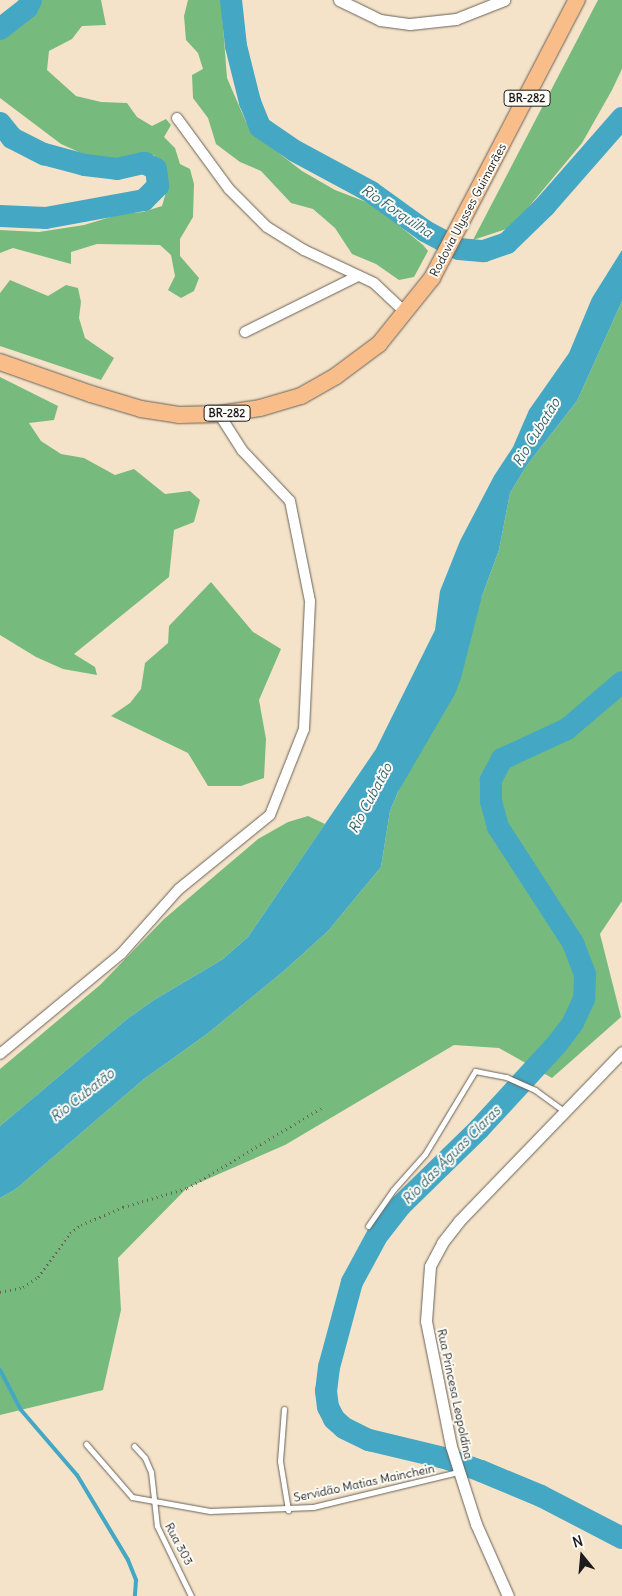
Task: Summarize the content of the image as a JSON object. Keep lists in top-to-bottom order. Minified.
{"streets":{"highway":["BR-282","Rodovia Ulysses Guimarães"],"street":["Rua Princesa Leopoldina"],"lane":["Servidão Matias Mainchein","Rua 303"]},"crossings":[["Rua Princesa Leopoldina","Servidão Matias Mainchein"],["Servidão Matias Mainchein","Rua 303"]],"water":["Rio Forquilha","Rio Cubatão","Rio das Águas Claras"],"north":"top"}
